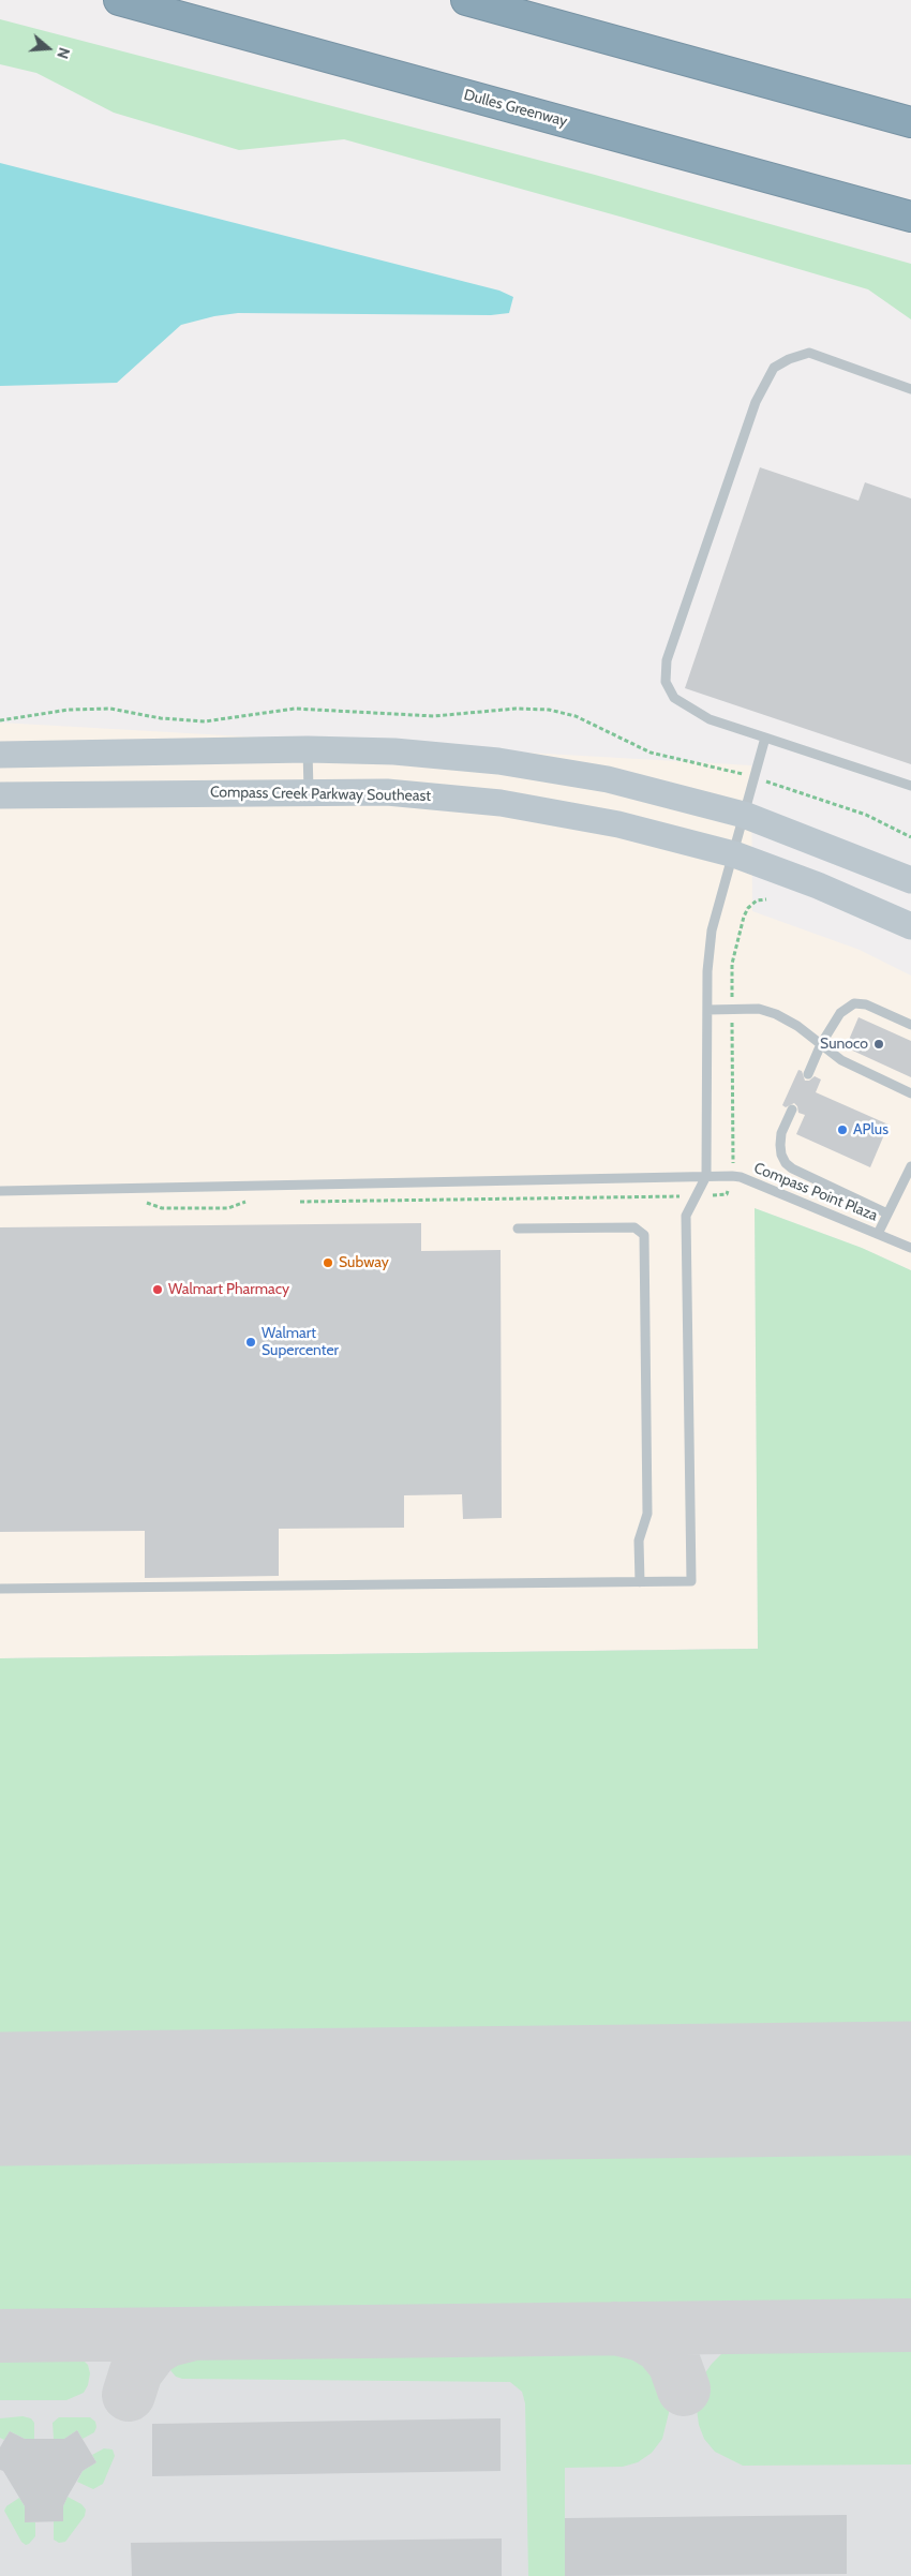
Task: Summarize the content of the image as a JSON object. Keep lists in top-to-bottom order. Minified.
{"streets":{"highway":["Dulles Greenway"],"street":["Compass Creek Parkway Southeast"],"lane":["Compass Point Plaza"]},"places":["Sunoco","APlus","Subway","Walmart Pharmacy","Walmart Supercenter"],"north":"right"}
